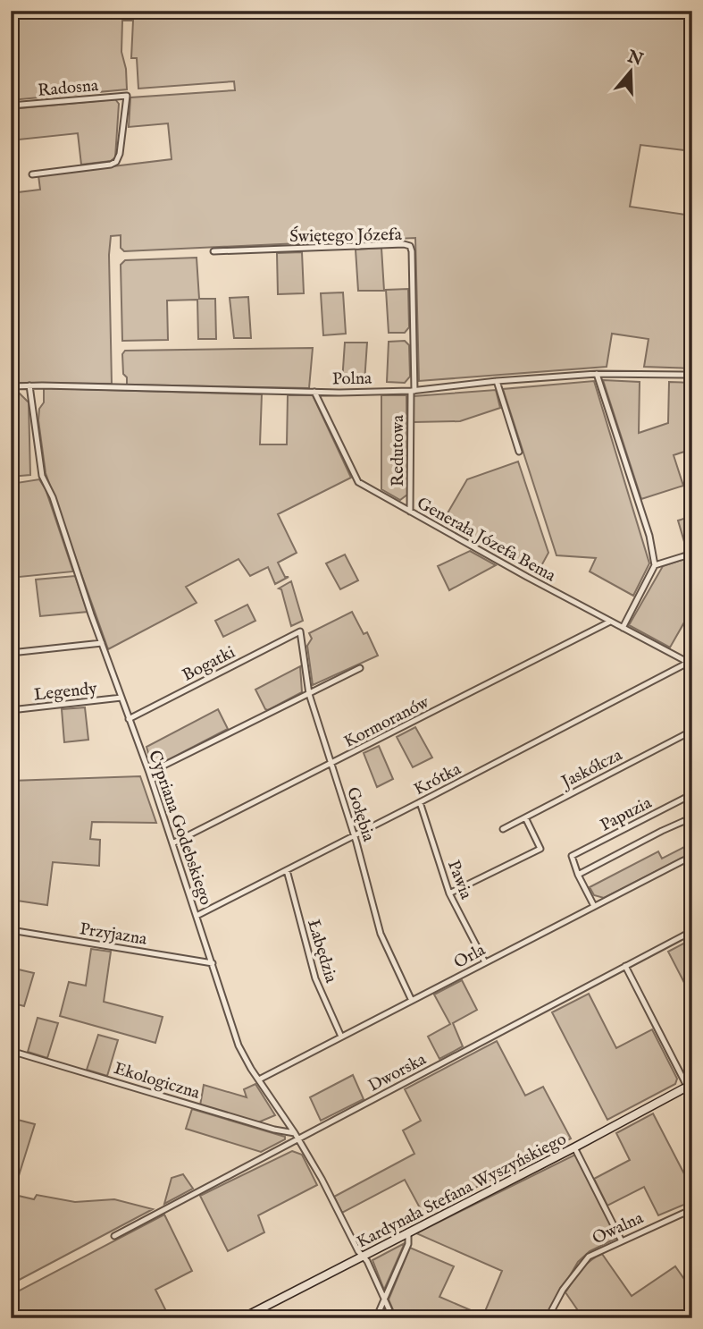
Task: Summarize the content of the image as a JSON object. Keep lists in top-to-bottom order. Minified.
{"streets":{"main road":["Kardynała Stefana Wyszyńskiego"],"street":["Radosna","Świętego Józefa","Polna","Redutowa","Generała Józefa Bema","Bogatki","Legendy","Kormoranów","Jaskółcza","Krótka","Papuzia","Gołębia","Cypriana Godebskiego","Pawia","Przyjazna","Łabędzia","Orla","Dworska","Ekologiczna","Owalna"]},"crossings":[["Świętego Józefa","Polna"],["Świętego Józefa","Redutowa"],["Polna","Redutowa"],["Polna","Generała Józefa Bema"],["Polna","Cypriana Godebskiego"],["Redutowa","Generała Józefa Bema"],["Generała Józefa Bema","Kormoranów"],["Generała Józefa Bema","Krótka"],["Bogatki","Gołębia"],["Bogatki","Cypriana Godebskiego"],["Legendy","Cypriana Godebskiego"],["Kormoranów","Gołębia"],["Kormoranów","Cypriana Godebskiego"],["Krótka","Gołębia"],["Krótka","Cypriana Godebskiego"],["Krótka","Pawia"],["Krótka","Łabędzia"],["Gołębia","Orla"],["Cypriana Godebskiego","Przyjazna"],["Cypriana Godebskiego","Orla"],["Cypriana Godebskiego","Dworska"],["Cypriana Godebskiego","Ekologiczna"],["Cypriana Godebskiego","Kardynała Stefana Wyszyńskiego"],["Pawia","Orla"],["Łabędzia","Orla"]],"north":"top"}
